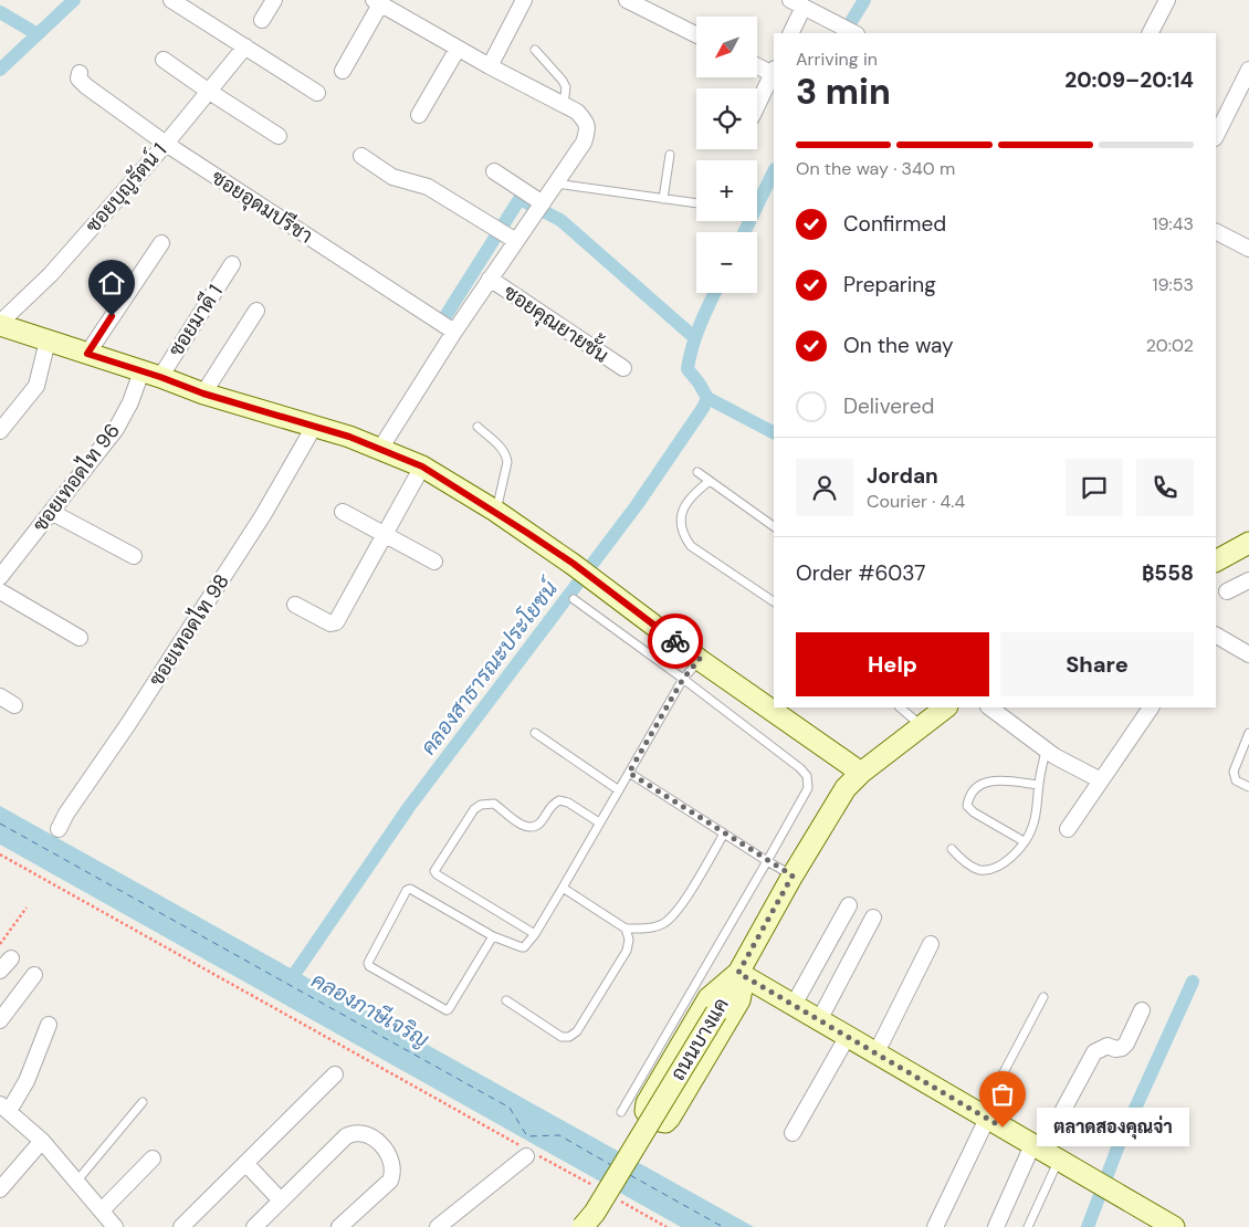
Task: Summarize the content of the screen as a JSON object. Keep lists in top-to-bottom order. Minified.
{"streets":{"main road":["ถนนบางแค"],"street":["ซอยบุญรัตน์ 1","ซอยอุดมปรีชา","ซอยมาดี 1","ซอยคุณยายชั้น","ซอยเทอดไท 96","ซอยเทอดไท 98"]},"crossings":[["ซอยบุญรัตน์ 1","ซอยอุดมปรีชา"],["ซอยมาดี 1","ซอยเทอดไท 96"]],"water":["คลองสาธารณะประโยชน์","คลองภาษีเจริญ"],"places":["ตลาดสองคุณจ่า"],"north":"bottom left","page":{"map_buttons":["+","−"],"heading":["3 min","Arriving in","20:09–20:14"],"panel":["Jordan","Courier · 4.4","Order #6037","฿558"],"bar":"On the way · 340 m","list":[["Confirmed","19:43"],["Preparing","19:53"],["On the way","20:02"],"Delivered"],"buttons":["Help","Share"],"bubble":"ตลาดสองคุณจ่า"}}
